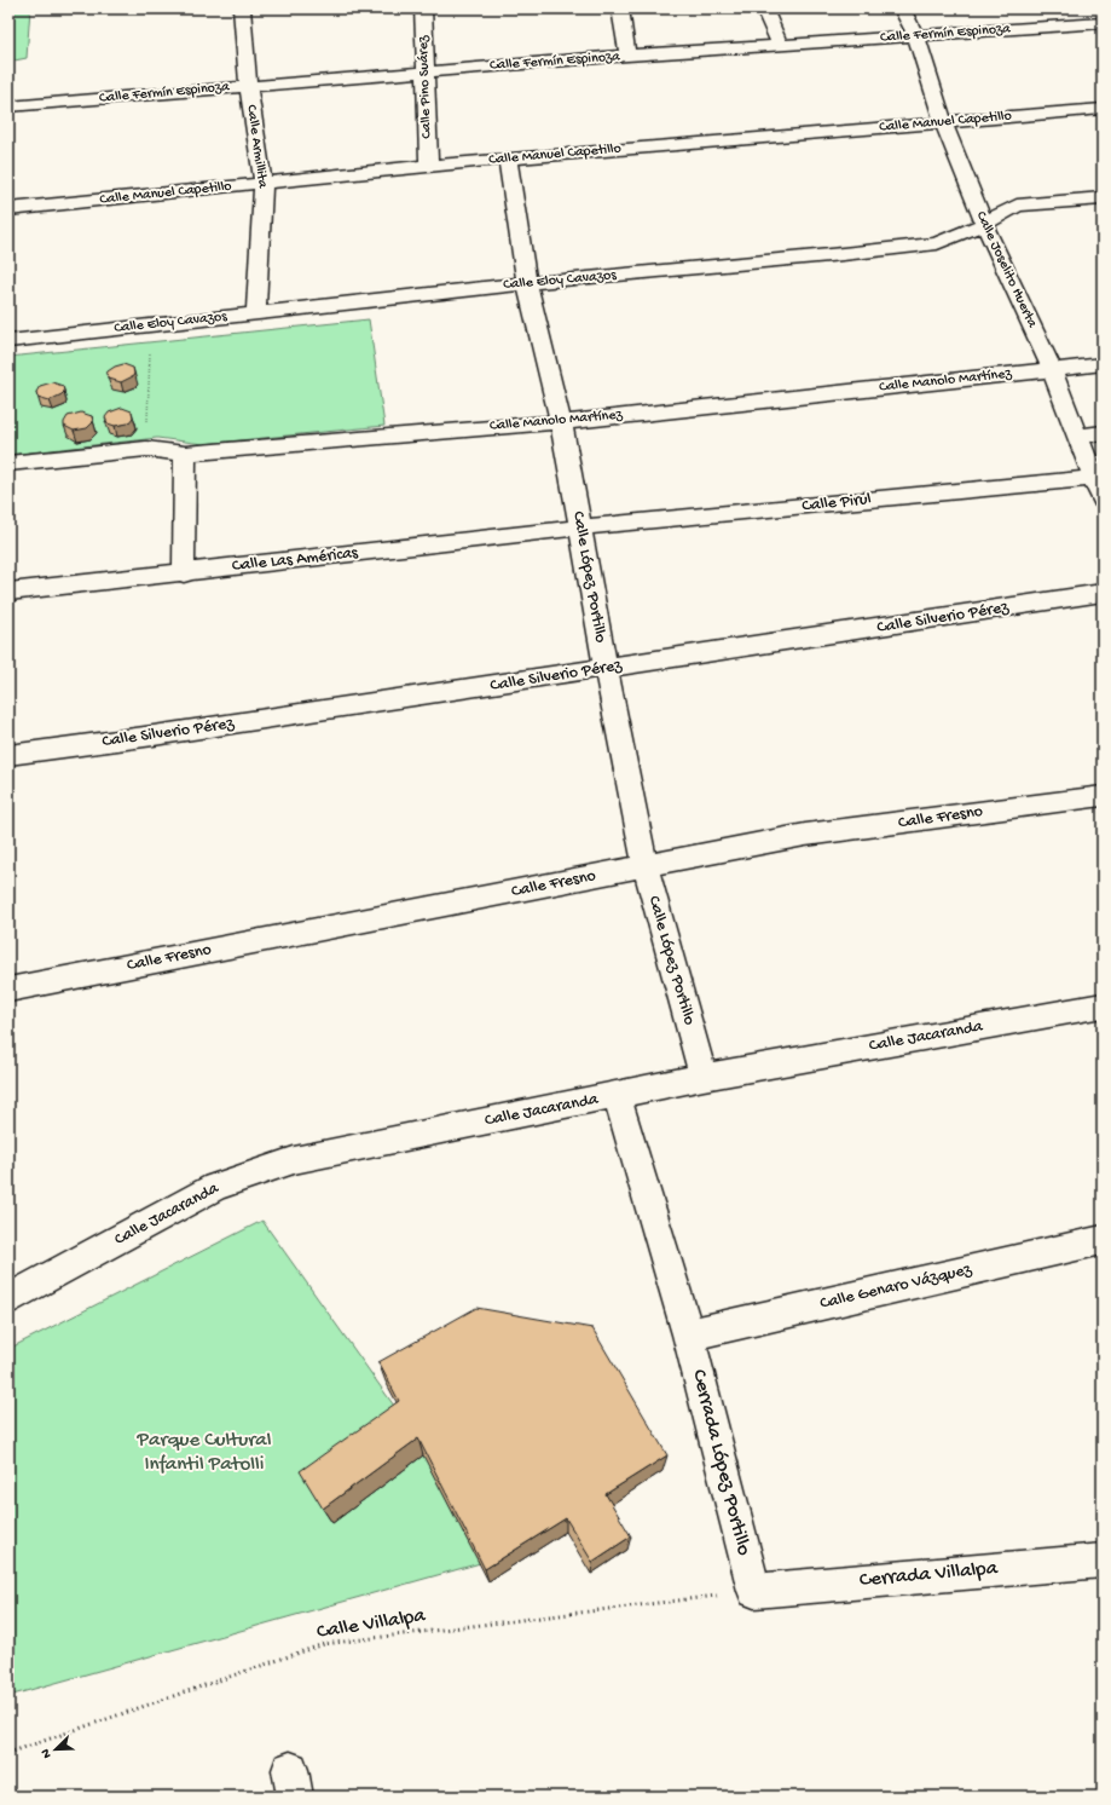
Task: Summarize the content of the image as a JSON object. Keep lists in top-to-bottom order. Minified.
{"streets":{"street":["Calle Fermín Espinoza","Calle Pino Suárez","Calle Manuel Capetillo","Calle Armillita","Calle Joselito Huerta","Calle Eloy Cavazos","Calle Manolo Martínez","Calle Pirul","Calle Las Américas","Calle López Portillo","Calle Silverio Pérez","Calle Fresno","Calle Jacaranda","Calle Genaro Vázquez","Cerrada López Portillo","Cerrada Villalpa"],"path":["Calle Villalpa"]},"crossings":[["Calle Fermín Espinoza","Calle Pino Suárez"],["Calle Fermín Espinoza","Calle Armillita"],["Calle Fermín Espinoza","Calle Joselito Huerta"],["Calle Pino Suárez","Calle Manuel Capetillo"],["Calle Manuel Capetillo","Calle Armillita"],["Calle Manuel Capetillo","Calle Joselito Huerta"],["Calle Manuel Capetillo","Calle López Portillo"],["Calle Armillita","Calle Eloy Cavazos"],["Calle Joselito Huerta","Calle Eloy Cavazos"],["Calle Joselito Huerta","Calle Manolo Martínez"],["Calle Joselito Huerta","Calle Pirul"],["Calle Eloy Cavazos","Calle López Portillo"],["Calle Manolo Martínez","Calle López Portillo"],["Calle Pirul","Calle Las Américas"],["Calle Pirul","Calle López Portillo"],["Calle Las Américas","Calle López Portillo"],["Calle López Portillo","Calle Silverio Pérez"],["Calle López Portillo","Calle Fresno"],["Calle López Portillo","Calle Jacaranda"],["Calle Genaro Vázquez","Cerrada López Portillo"],["Cerrada López Portillo","Cerrada Villalpa"],["Cerrada López Portillo","Calle Villalpa"],["Cerrada Villalpa","Calle Villalpa"]],"parks":["Parque Cultural Infantil Patolli"],"north":"bottom left"}
